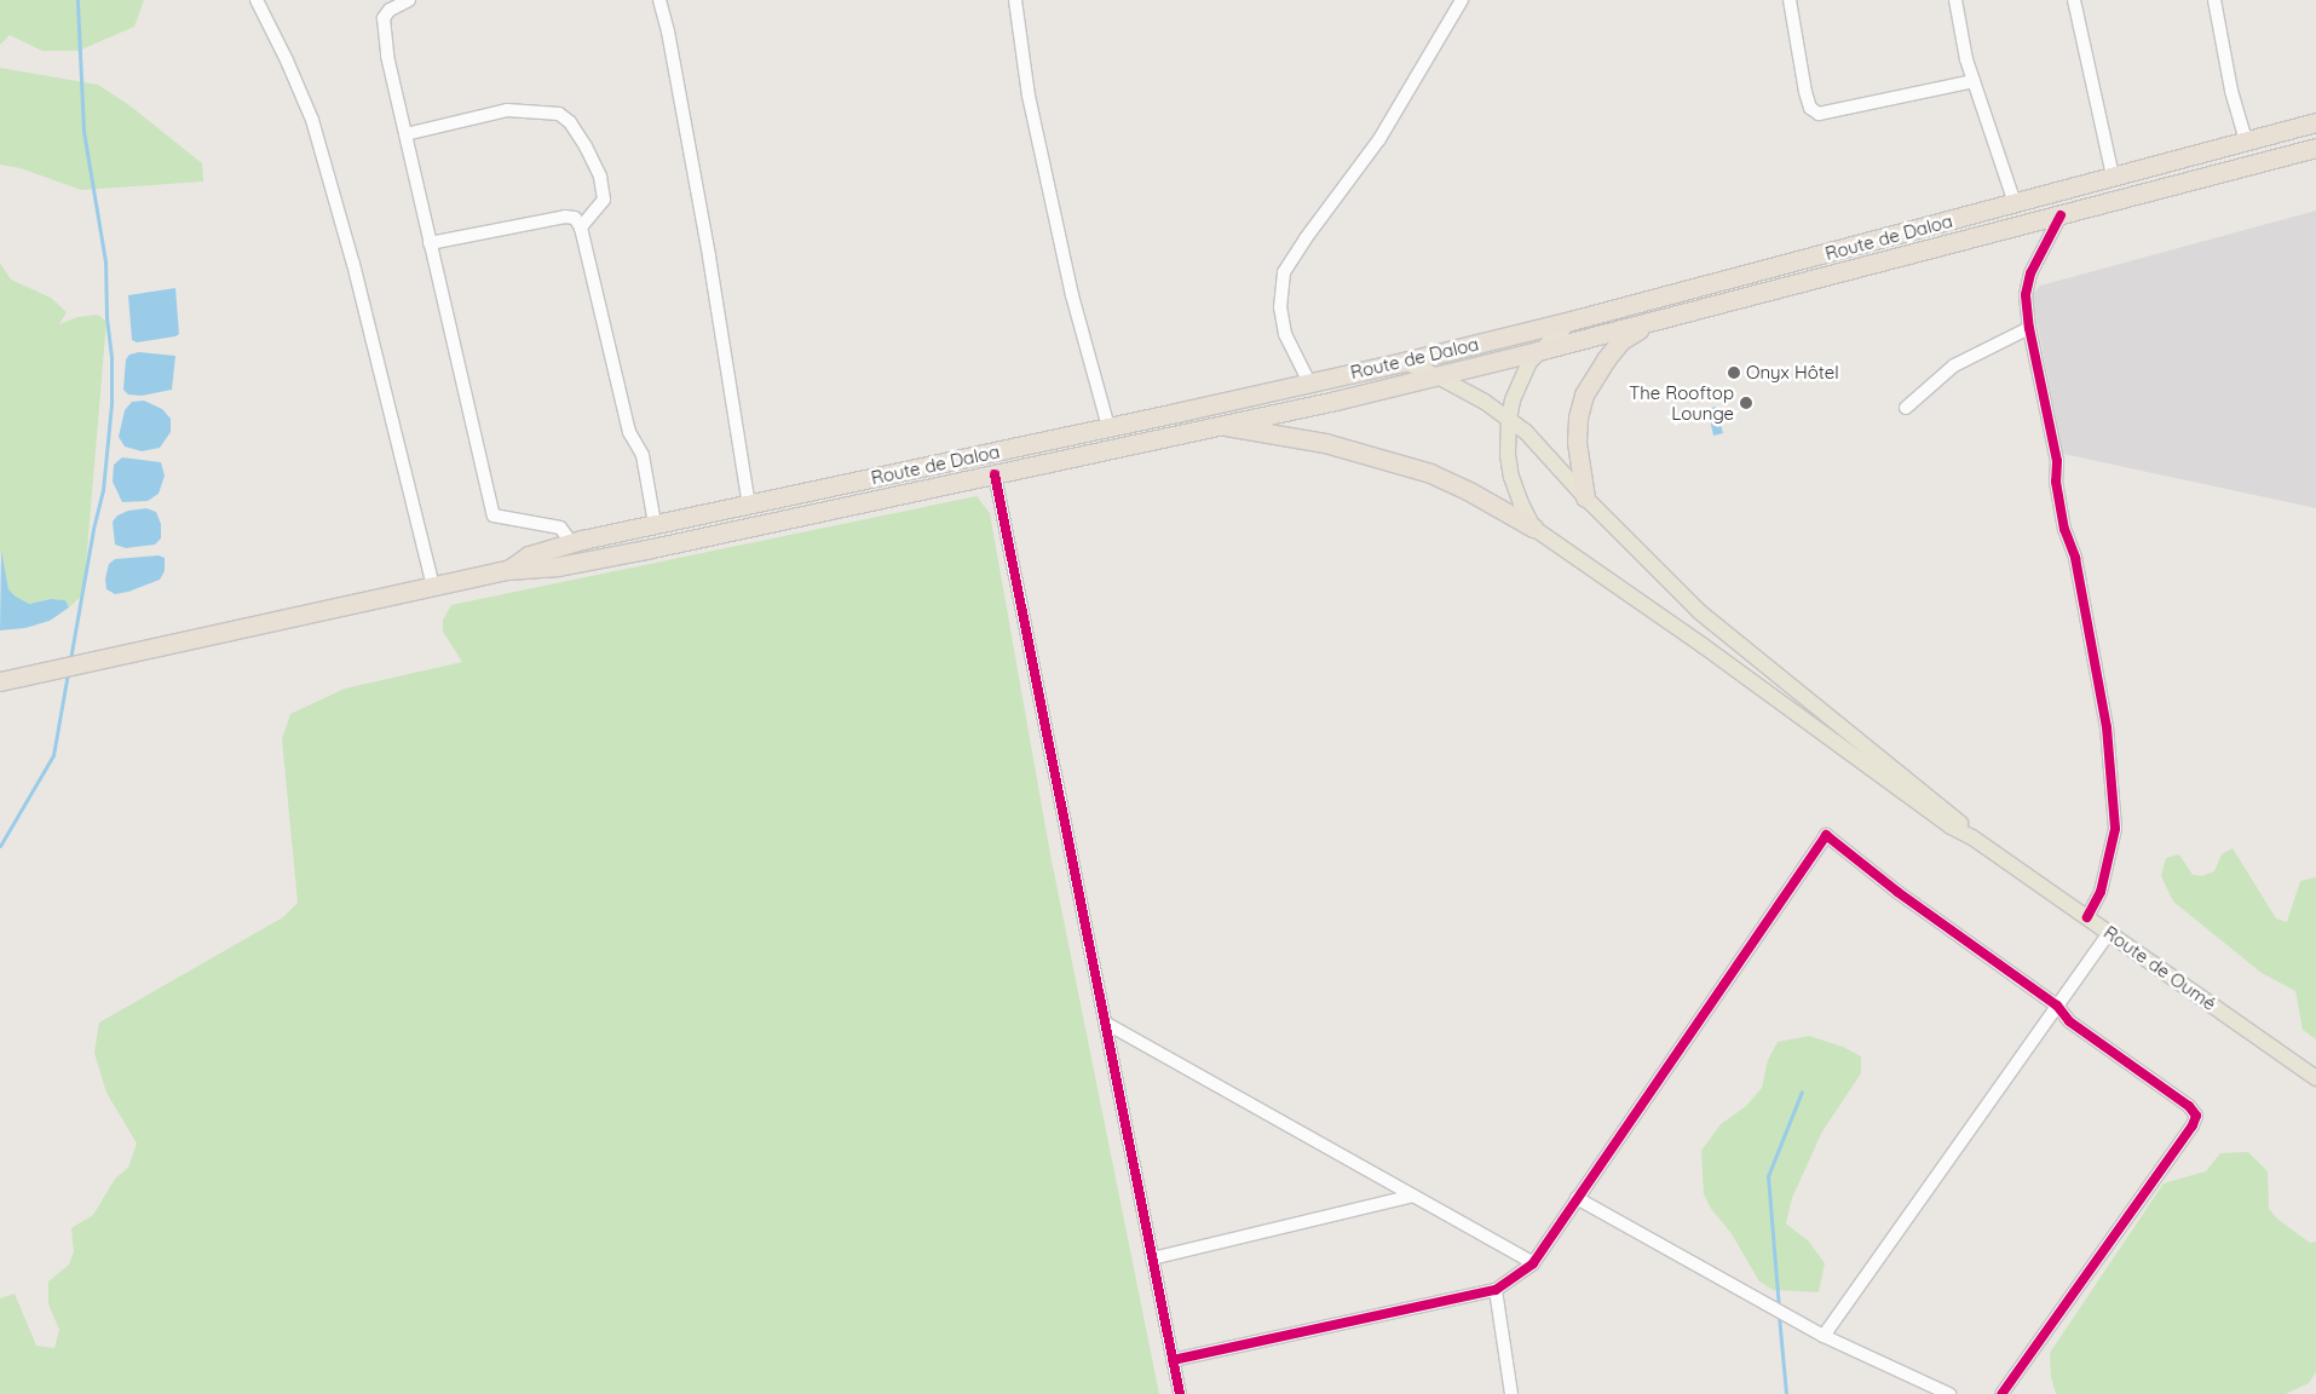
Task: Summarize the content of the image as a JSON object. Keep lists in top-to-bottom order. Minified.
{"streets":{"highway":["Route de Daloa"],"main road":["Route de Oumé"]},"places":["Onyx Hôtel","The Rooftop Lounge"]}
